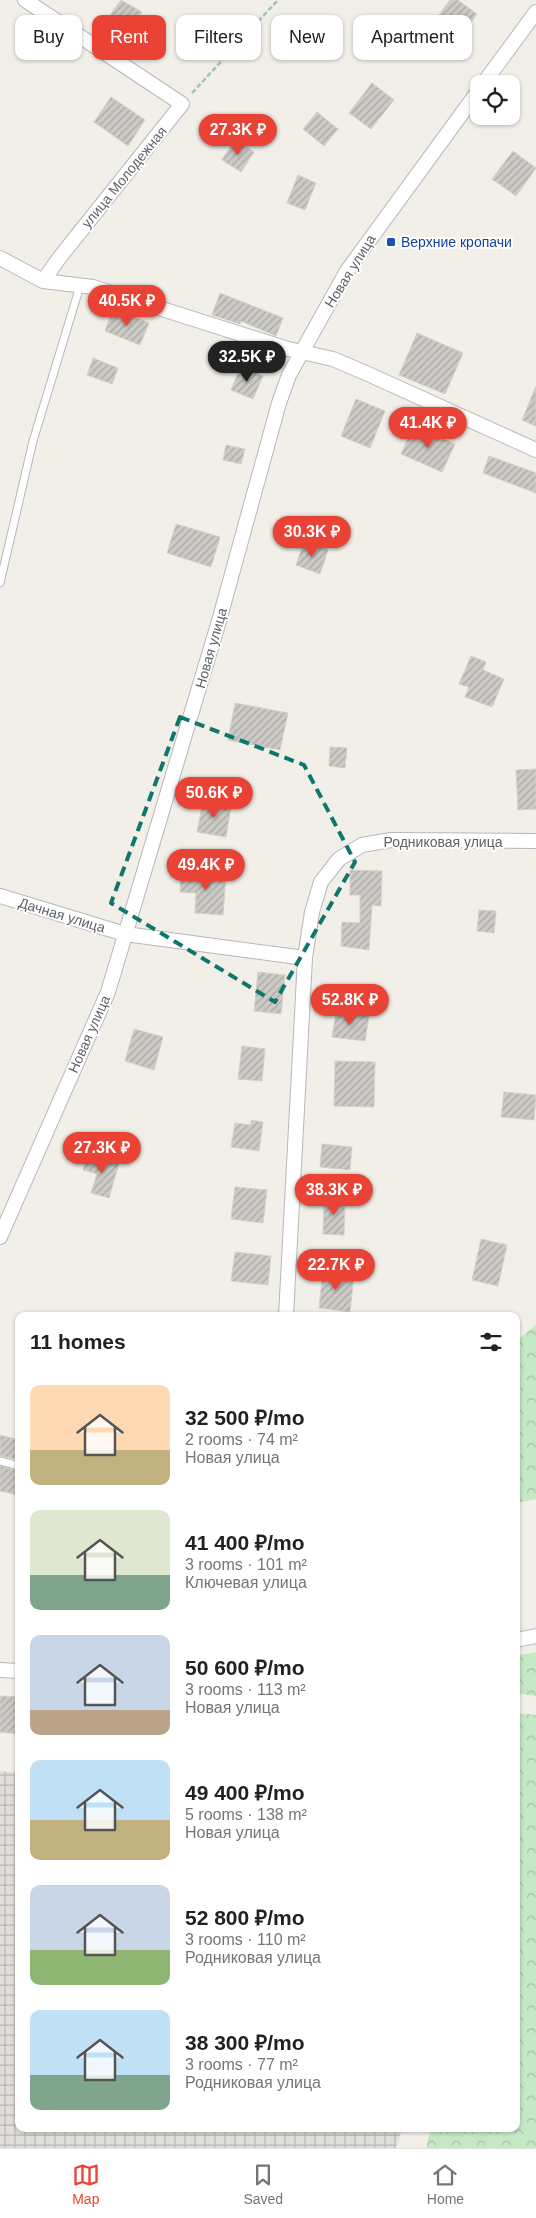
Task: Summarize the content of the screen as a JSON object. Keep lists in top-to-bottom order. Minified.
{"streets":{"street":["улица Молодежная","Новая улица","Родниковая улица","Дачная улица"]},"crossings":[["Новая улица","Дачная улица"],["Родниковая улица","Дачная улица"]],"places":{"transit":["Верхние кропачи"]},"page":{"chip":["Buy","Rent","Filters","New","Apartment"],"price":["27.3K ₽","40.5K ₽","32.5K ₽","41.4K ₽","30.3K ₽","50.6K ₽","49.4K ₽","52.8K ₽","27.3K ₽","38.3K ₽","22.7K ₽"],"heading":"11 homes","list":[{"name":"32 500 ₽/mo","note":"2 rooms · 74 m² · Новая улица"},{"name":"41 400 ₽/mo","note":"3 rooms · 101 m² · Ключевая улица"},{"name":"50 600 ₽/mo","note":"3 rooms · 113 m² · Новая улица"},{"name":"49 400 ₽/mo","note":"5 rooms · 138 m² · Новая улица"},{"name":"52 800 ₽/mo","note":"3 rooms · 110 m² · Родниковая улица"},{"name":"38 300 ₽/mo","note":"3 rooms · 77 m² · Родниковая улица"}],"tabs":["Map","Saved","Home"]}}
